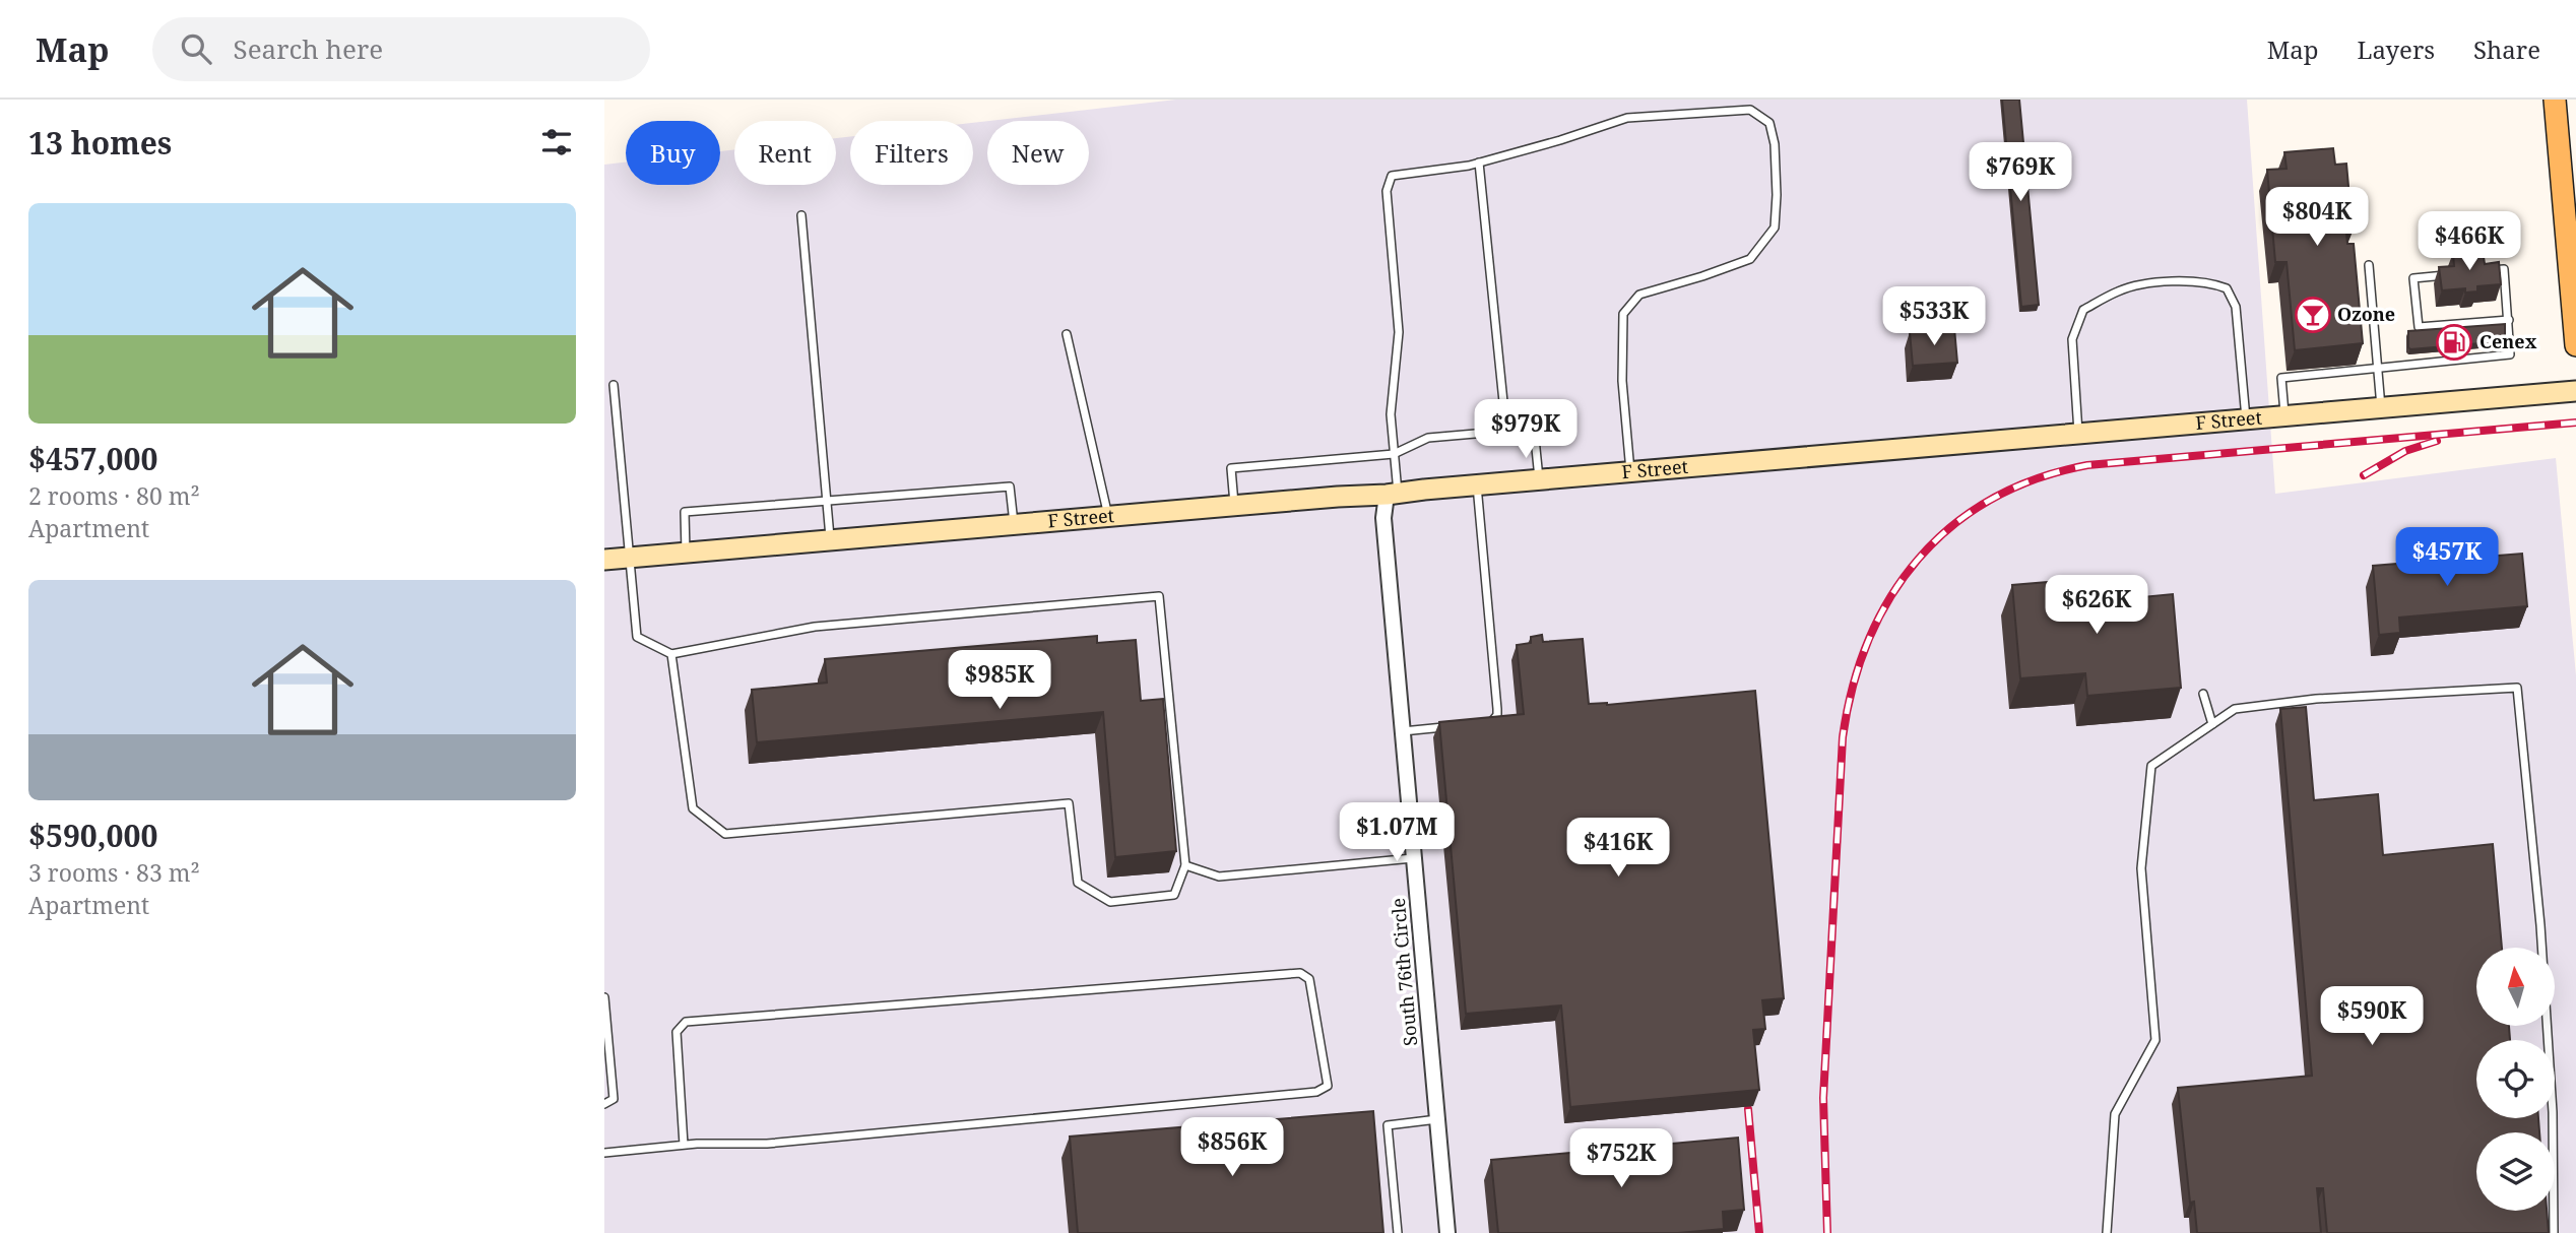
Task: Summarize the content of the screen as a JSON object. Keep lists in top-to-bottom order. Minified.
{"streets":{"street":["F Street","South 76th Circle"]},"crossings":[["F Street","South 76th Circle"]],"places":{"bar":["Ozone"],"fuel station":["Cenex"]},"north":"top","page":{"header":"Map","search":"Search here","nav":["Map","Layers","Share"],"heading":"13 homes","chip":["Buy","Rent","Filters","New"],"price":["$769K","$804K","$466K","$533K","$979K","$457K","$626K","$985K","$1.07M","$416K","$590K","$856K","$752K"],"list":[{"name":"$457,000","note":"2 rooms · 80 m² · Apartment"},{"name":"$590,000","note":"3 rooms · 83 m² · Apartment"}]}}
